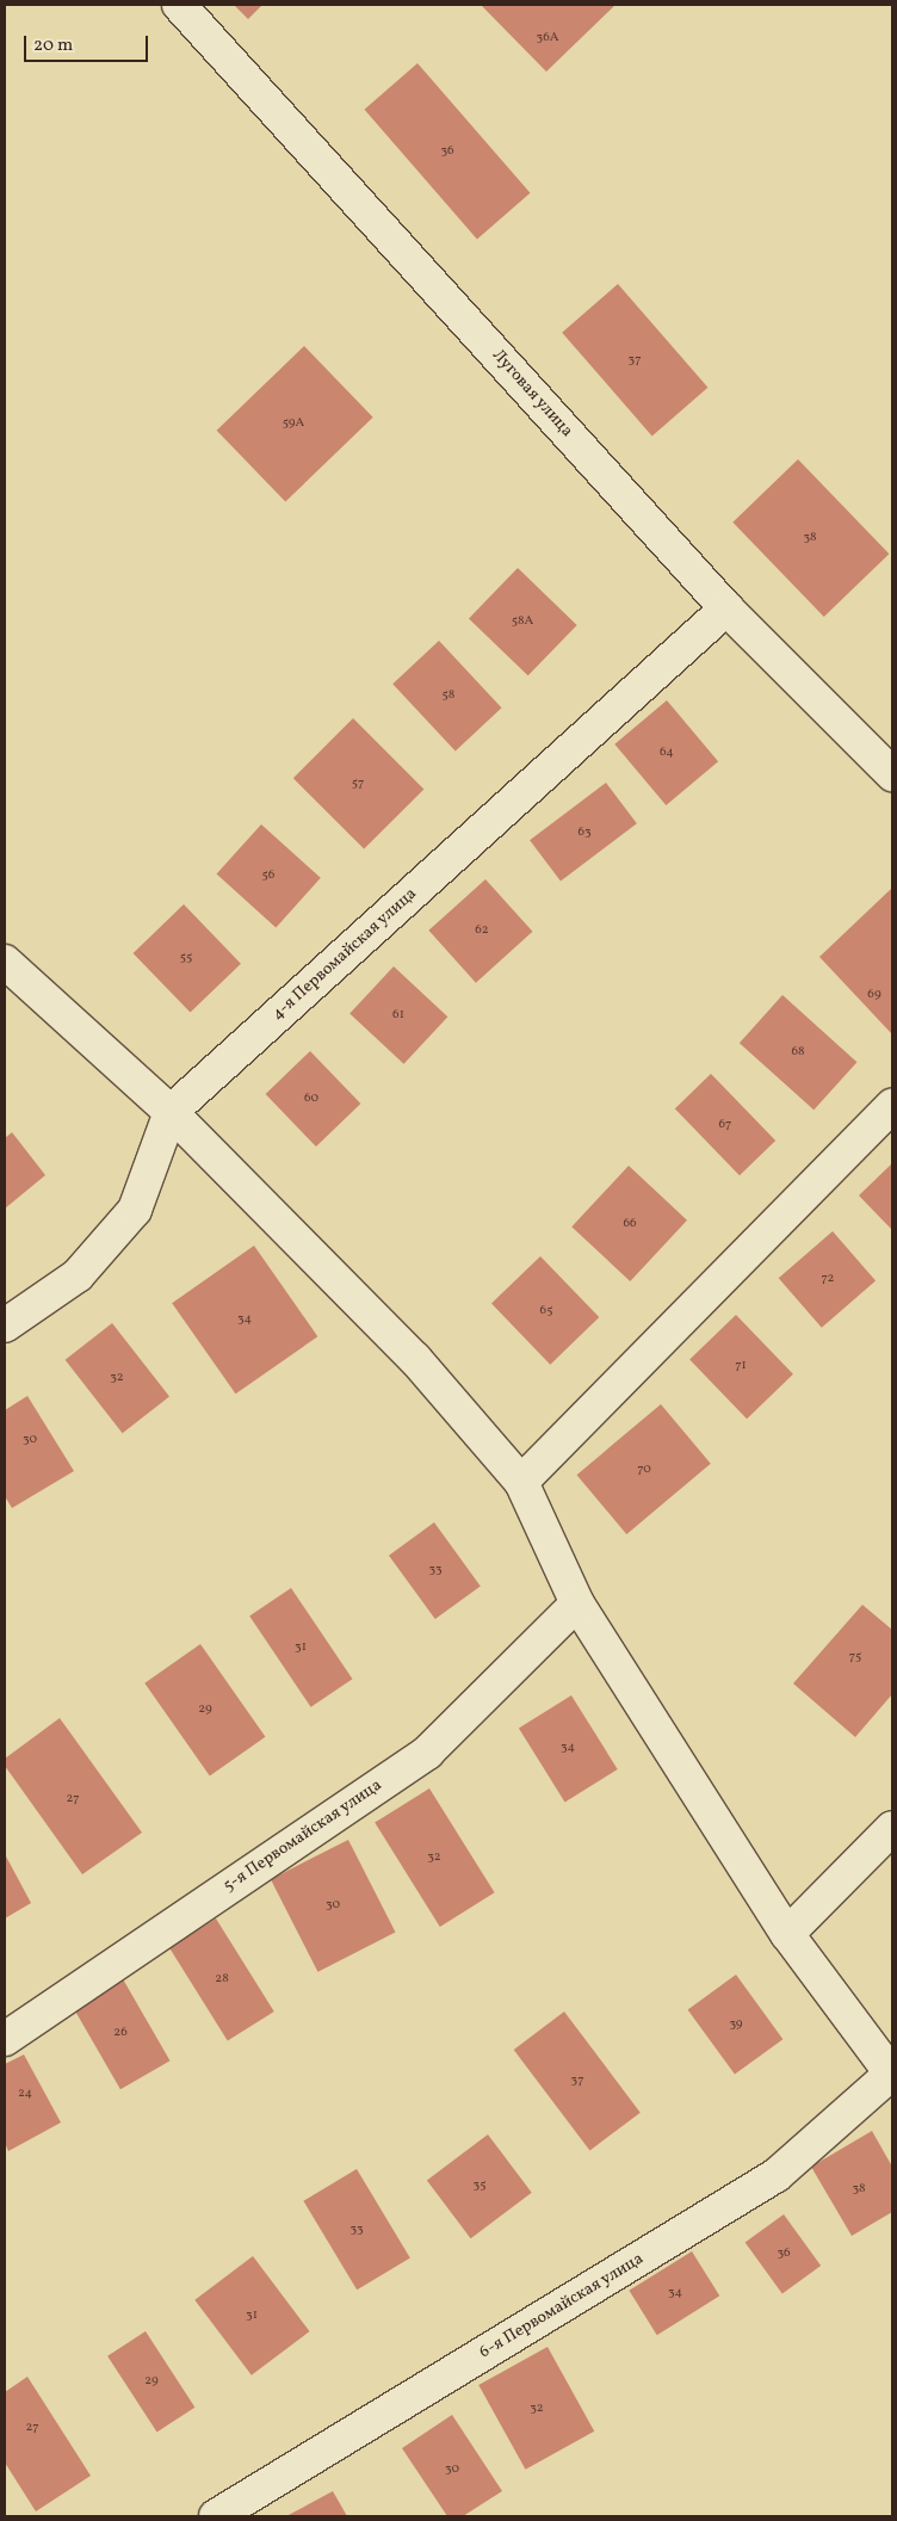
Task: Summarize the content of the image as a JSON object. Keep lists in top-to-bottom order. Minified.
{"streets":{"street":["Луговая улица","4-я Первомайская улица","5-я Первомайская улица","6-я Первомайская улица"]},"crossings":[["Луговая улица","4-я Первомайская улица"]],"house_numbers":["36А","36","37","59А","38","58А","58","64","57","63","56","62","55","69","61","68","60","67","66","72","65","34","71","32","30","70","33","31","75","29","34","27","32","30","28","39","26","37","24","35","38","33","36","34","31","29","32","27","30"],"scale_bar":"20 m"}
